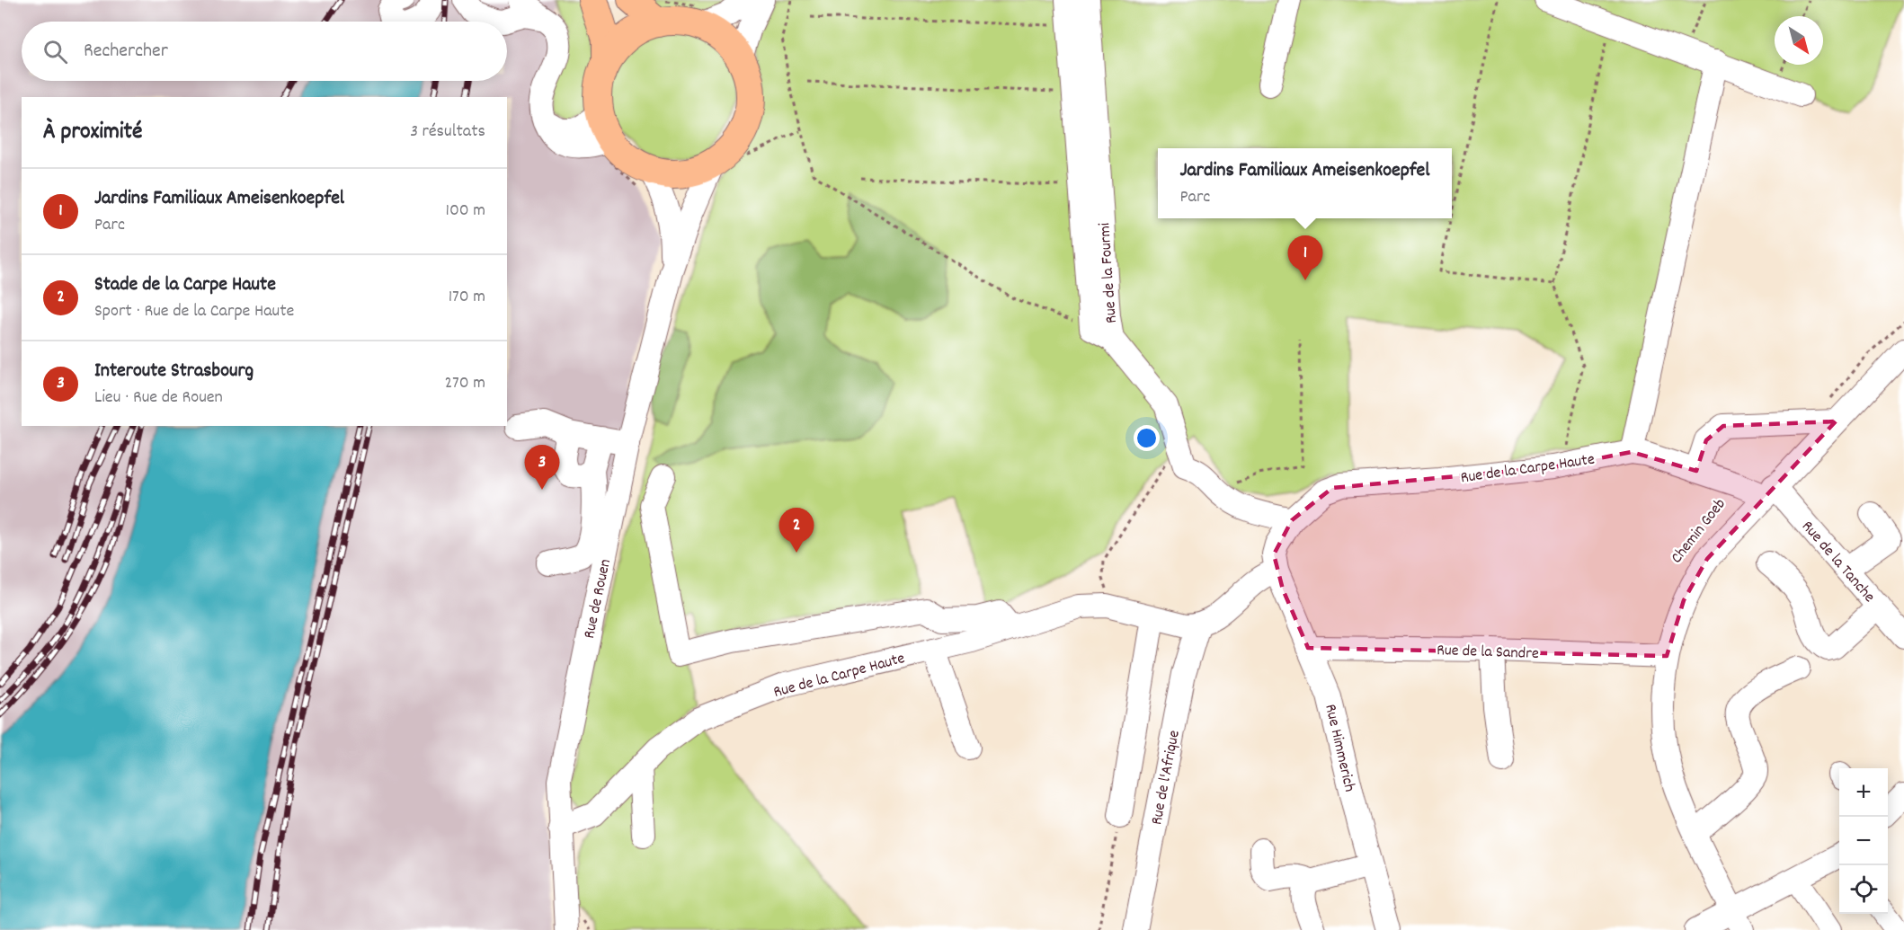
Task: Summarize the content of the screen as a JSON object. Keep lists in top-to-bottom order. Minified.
{"streets":{"street":["Rue de la Fourmi","Rue de la Carpe Haute","Rue de la Tanche","Rue de Rouen","Rue de la Sandre","Rue Himmerich","Rue de l'Afrique"]},"crossings":[["Rue de la Carpe Haute","Rue de la Tanche"],["Rue de la Carpe Haute","Rue de Rouen"],["Rue de la Carpe Haute","Rue Himmerich"],["Rue de la Carpe Haute","Rue de l'Afrique"],["Rue de la Sandre","Rue Himmerich"]],"north":"bottom right","page":{"search":"Rechercher","heading":["À proximité","3 résultats"],"popup":["Jardins Familiaux Ameisenkoepfel","Parc"],"list":[{"mark":"1","name":"Jardins Familiaux Ameisenkoepfel","note":"Parc","value":"100 m"},{"mark":"2","name":"Stade de la Carpe Haute","note":"Sport · Rue de la Carpe Haute","value":"170 m"},{"mark":"3","name":"Interoute Strasbourg","note":"Lieu · Rue de Rouen","value":"270 m"}],"pins":["1","3","2"],"map_buttons":["+","−"]}}
